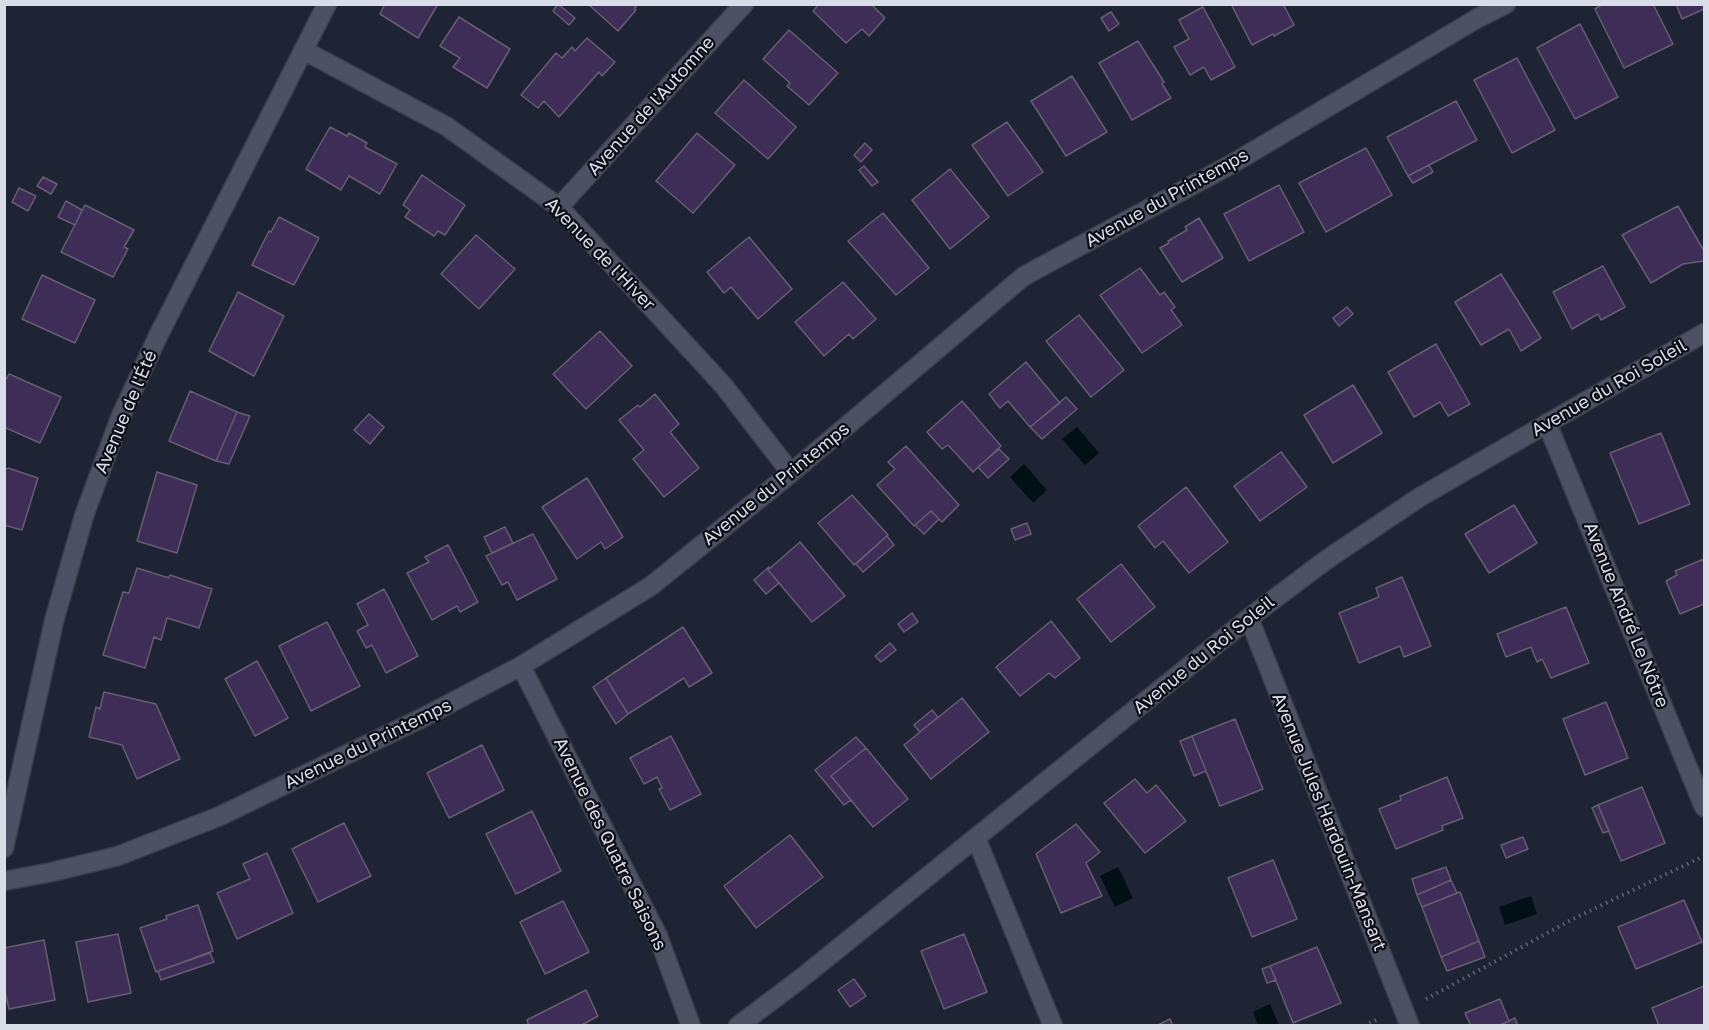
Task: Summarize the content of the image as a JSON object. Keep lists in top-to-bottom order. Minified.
{"streets":{"street":["Avenue de l'Automne","Avenue du Printemps","Avenue de l'Hiver","Avenue du Roi Soleil","Avenue de l'Été","Avenue André Le Nôtre","Avenue Jules Hardouin-Mansart","Avenue des Quatre Saisons"]},"crossings":[["Avenue de l'Automne","Avenue de l'Hiver"],["Avenue du Printemps","Avenue de l'Hiver"],["Avenue du Printemps","Avenue des Quatre Saisons"],["Avenue de l'Hiver","Avenue de l'Été"],["Avenue du Roi Soleil","Avenue André Le Nôtre"],["Avenue du Roi Soleil","Avenue Jules Hardouin-Mansart"]]}
